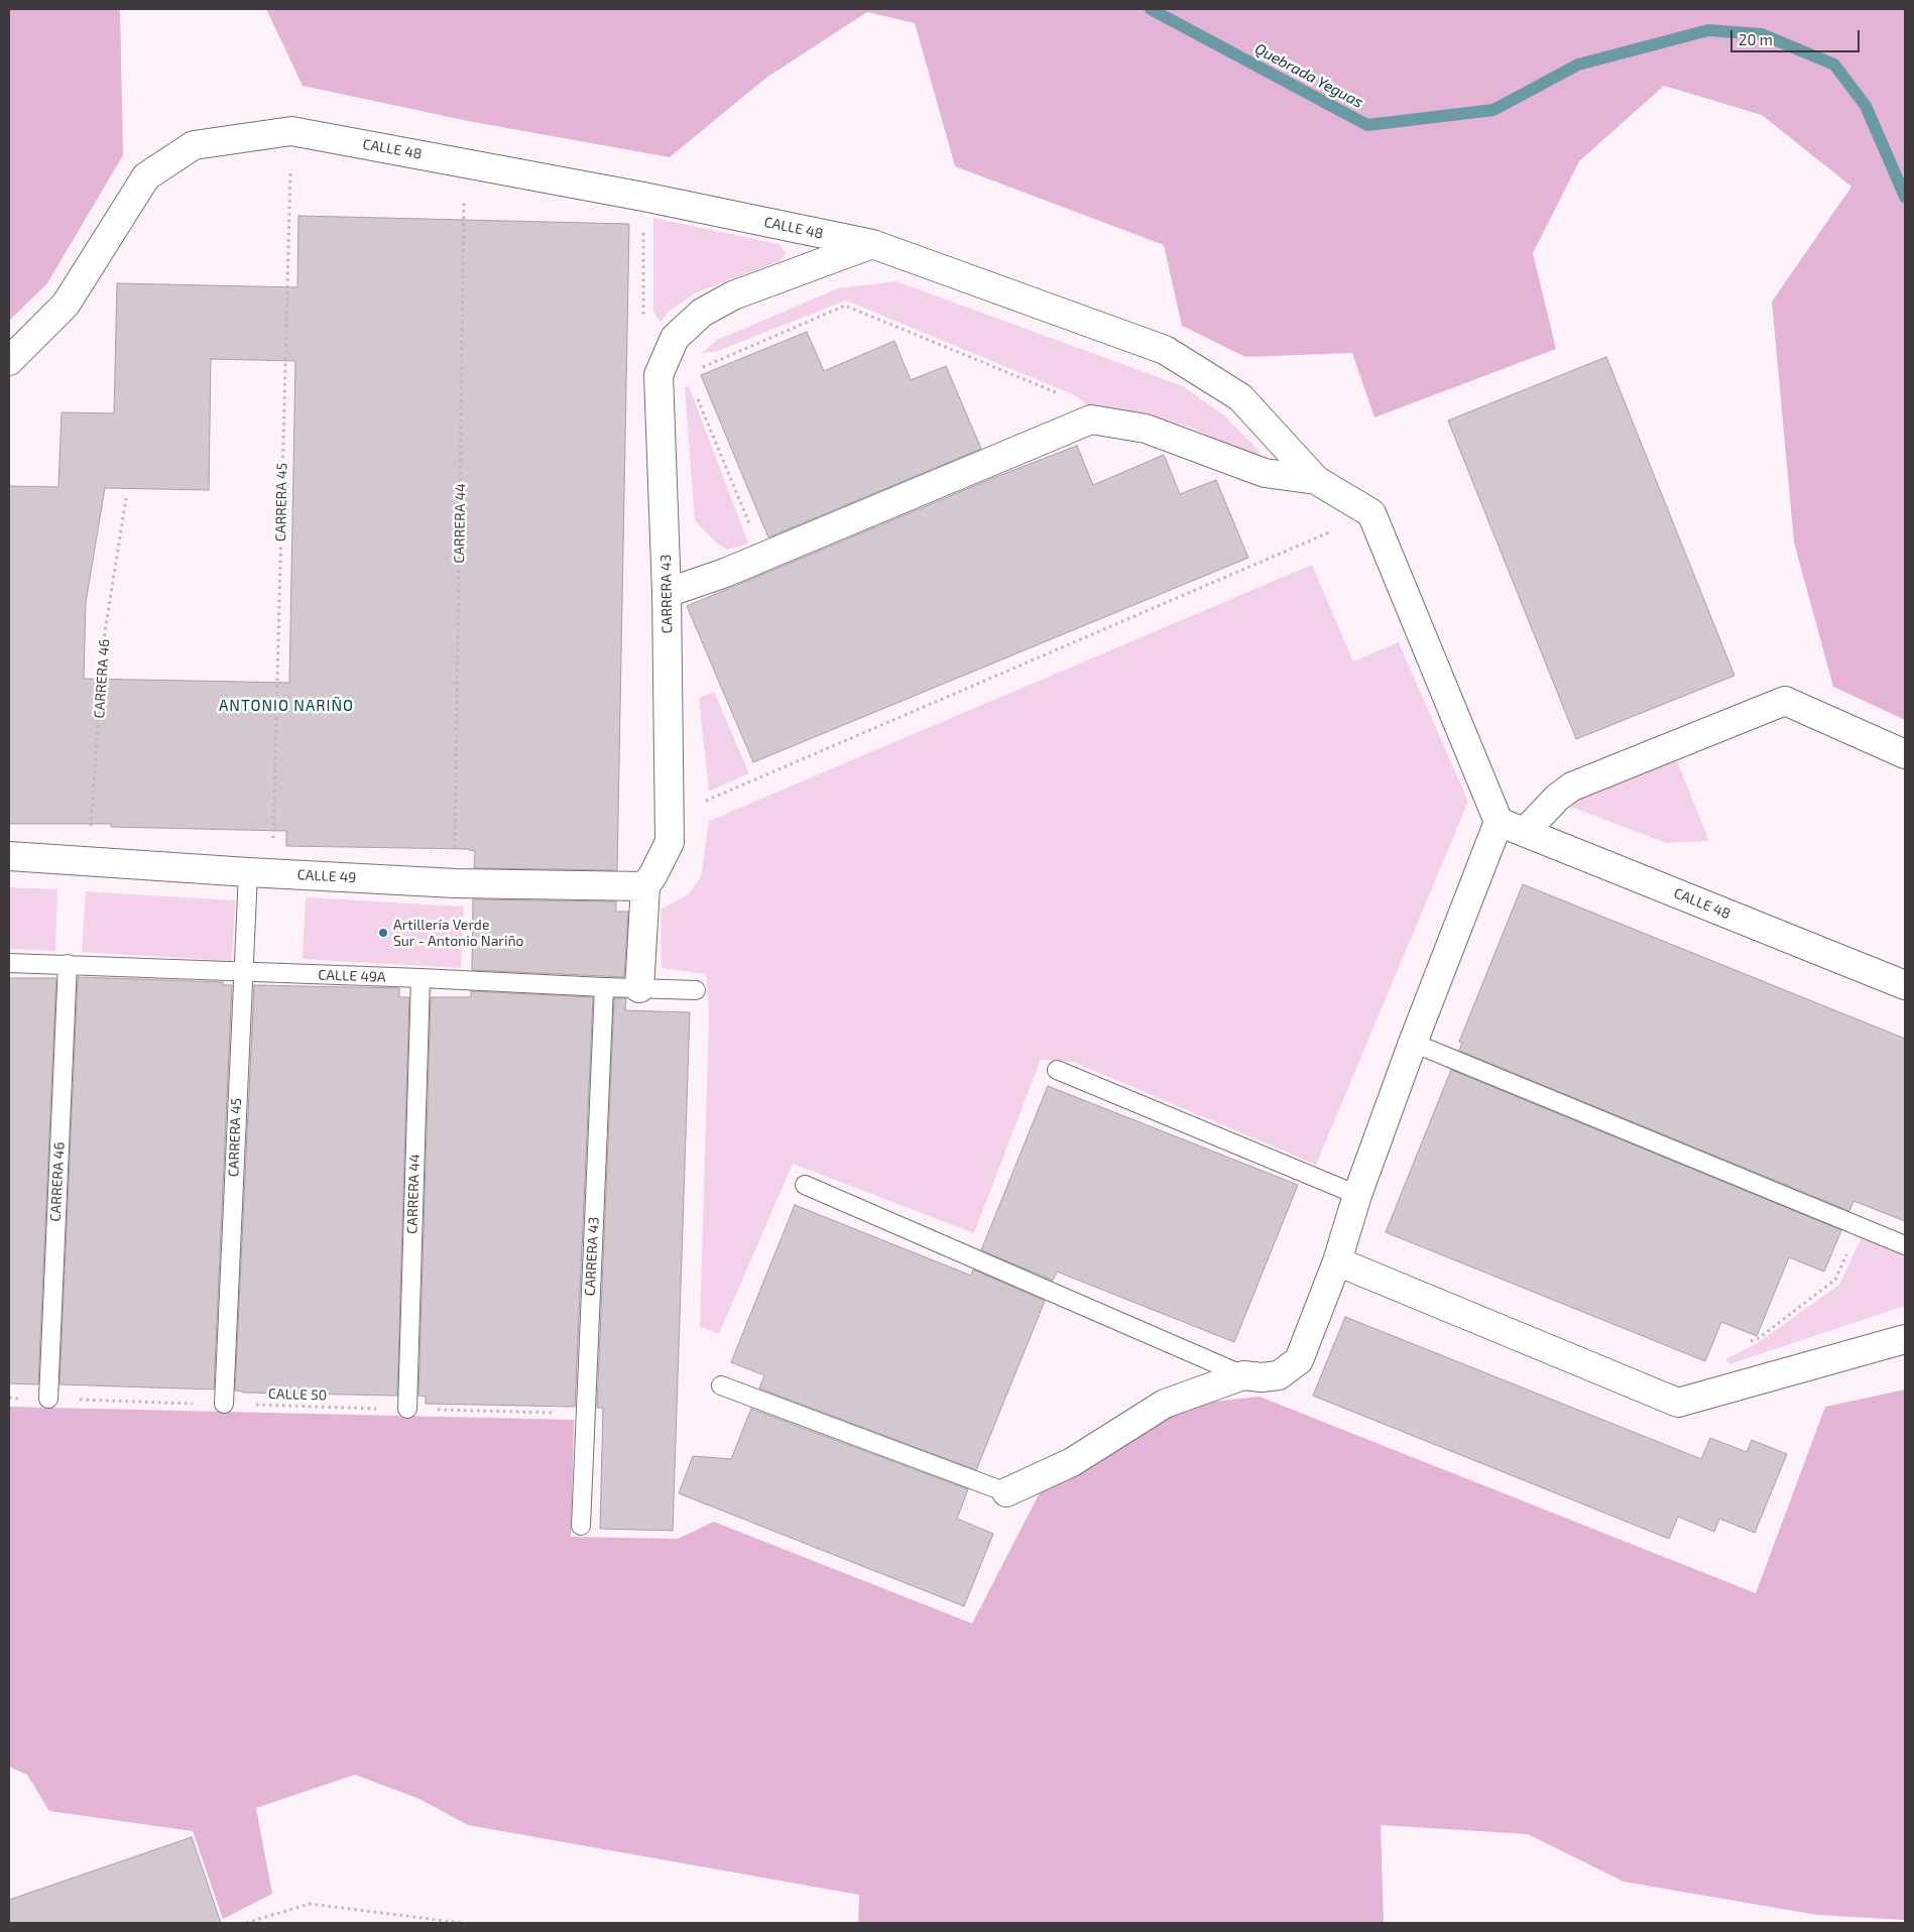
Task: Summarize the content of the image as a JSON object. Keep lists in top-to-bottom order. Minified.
{"streets":{"street":["CALLE 48","CARRERA 43","CALLE 49"],"lane":["CARRERA 45","CARRERA 44","CARRERA 46","CALLE 49A"],"path":["CALLE 50"]},"crossings":[["CALLE 48","CARRERA 45"],["CALLE 48","CARRERA 44"],["CARRERA 45","CALLE 49"],["CARRERA 45","CALLE 49A"],["CARRERA 45","CALLE 50"],["CARRERA 44","CALLE 49"],["CARRERA 44","CALLE 49A"],["CARRERA 44","CALLE 50"],["CARRERA 43","CALLE 49"],["CARRERA 43","CALLE 49A"],["CARRERA 43","CALLE 50"],["CARRERA 46","CALLE 49"],["CARRERA 46","CALLE 49A"],["CARRERA 46","CALLE 50"]],"districts":["ANTONIO NARIÑO"],"water":["Quebrada Yeguas"],"places":["Artillería Verde Sur - Antonio Nariño"],"scale_bar":"20 m"}
